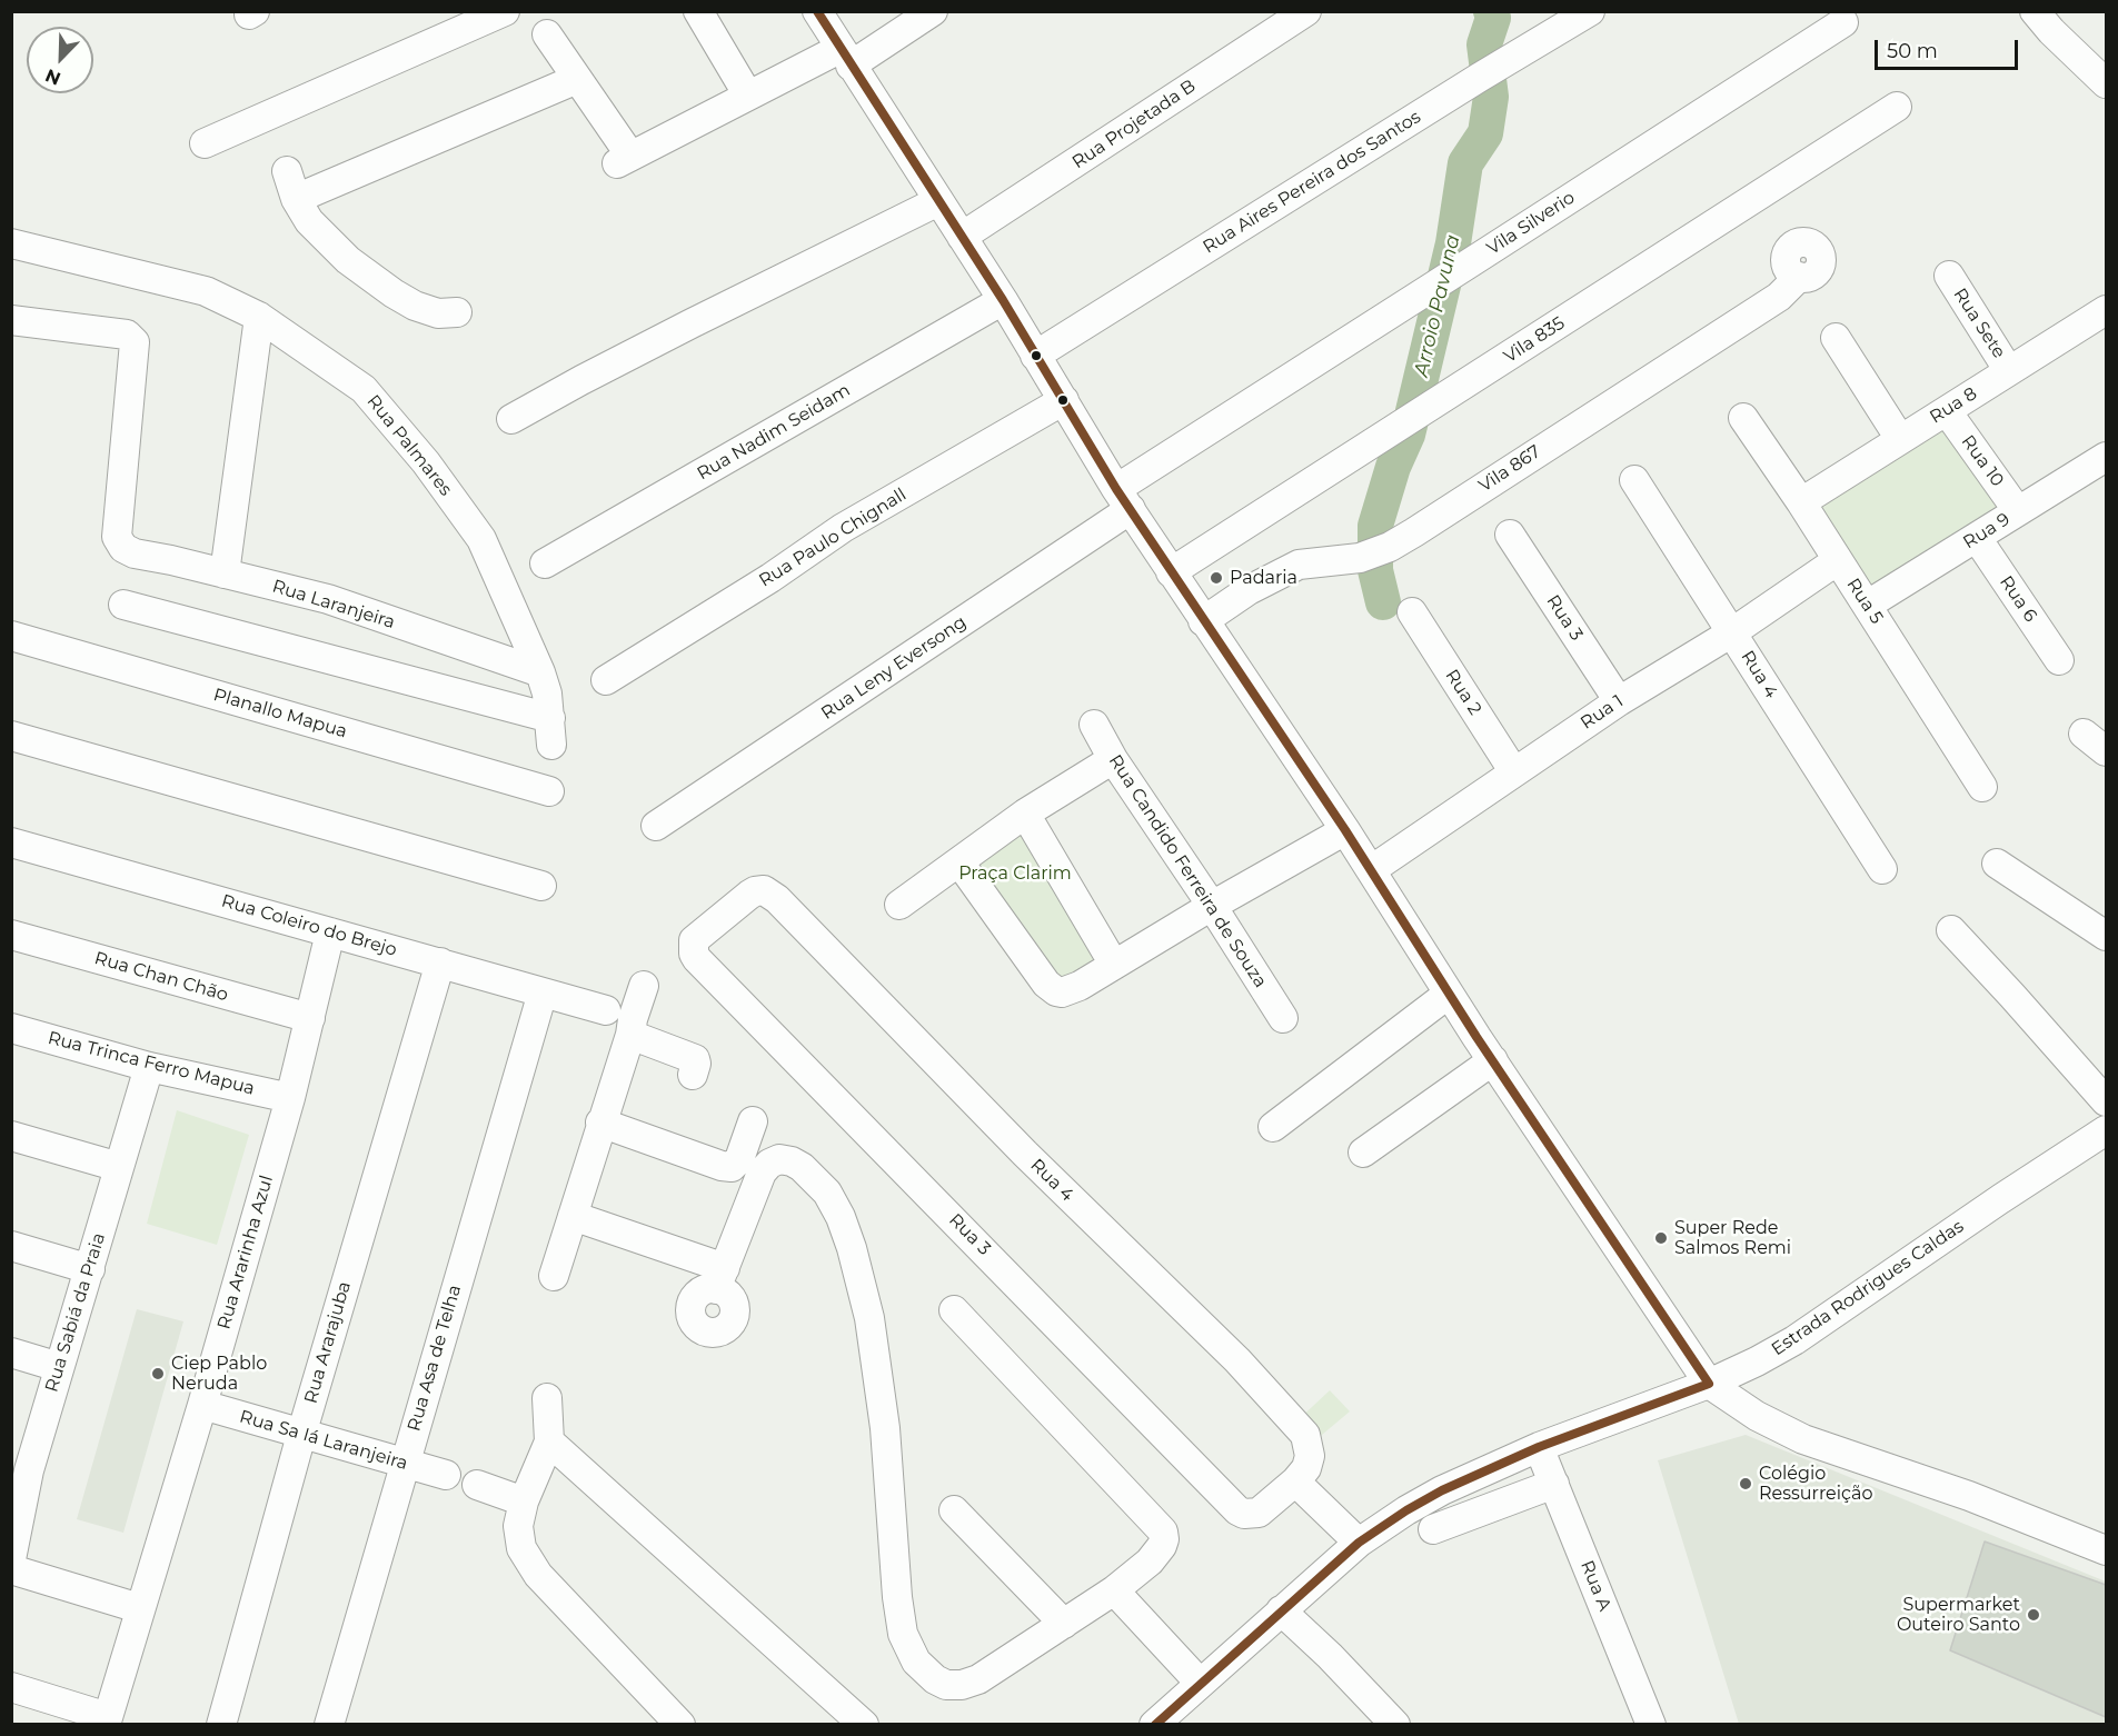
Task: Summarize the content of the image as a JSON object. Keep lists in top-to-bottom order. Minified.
{"streets":{"street":["Rua Projetada B","Rua Aires Pereira dos Santos","Vila Silverio","Rua Sete","Vila 835","Rua 8","Rua Nadim Seidam","Rua Palmares","Rua 10","Vila 867","Rua 9","Rua Paulo Chignall","Rua 6","Rua 5","Rua Laranjeira","Rua 3","Rua Leny Eversong","Rua 4","Rua 2","Rua 1","Planallo Mapua","Rua Candido Ferreira de Souza","Rua Coleiro do Brejo","Rua Chan Chão","Rua Trinca Ferro Mapua","Rua Ararinha Azul","Estrada Rodrigues Caldas","Rua Sabiá da Praia","Rua Ararajuba","Rua Asa de Telha","Rua Sa Iá Laranjeira","Rua A"]},"crossings":[["Vila Silverio","Rua Leny Eversong"],["Rua Sete","Rua 8"],["Rua 8","Rua 10"],["Rua 8","Rua 5"],["Rua Palmares","Rua Laranjeira"],["Rua 10","Rua 9"],["Rua 9","Rua 6"],["Rua 9","Rua 5"],["Rua 5","Rua 1"],["Rua 3","Rua 4"],["Rua 3","Rua 1"],["Rua 4","Rua 1"],["Rua 2","Rua 1"],["Rua Coleiro do Brejo","Rua Ararinha Azul"],["Rua Coleiro do Brejo","Rua Ararajuba"],["Rua Coleiro do Brejo","Rua Asa de Telha"],["Rua Chan Chão","Rua Ararinha Azul"],["Rua Trinca Ferro Mapua","Rua Ararinha Azul"],["Rua Trinca Ferro Mapua","Rua Sabiá da Praia"],["Rua Ararinha Azul","Rua Sa Iá Laranjeira"],["Estrada Rodrigues Caldas","Rua A"],["Rua Ararajuba","Rua Sa Iá Laranjeira"],["Rua Asa de Telha","Rua Sa Iá Laranjeira"]],"water":["Arroio Pavuna"],"parks":["Praça Clarim"],"places":["Padaria","Super Rede Salmos Remi","Ciep Pablo Neruda","Colégio Ressurreição","Supermarket Outeiro Santo"],"scale_bar":"50 m","north":"bottom left"}
